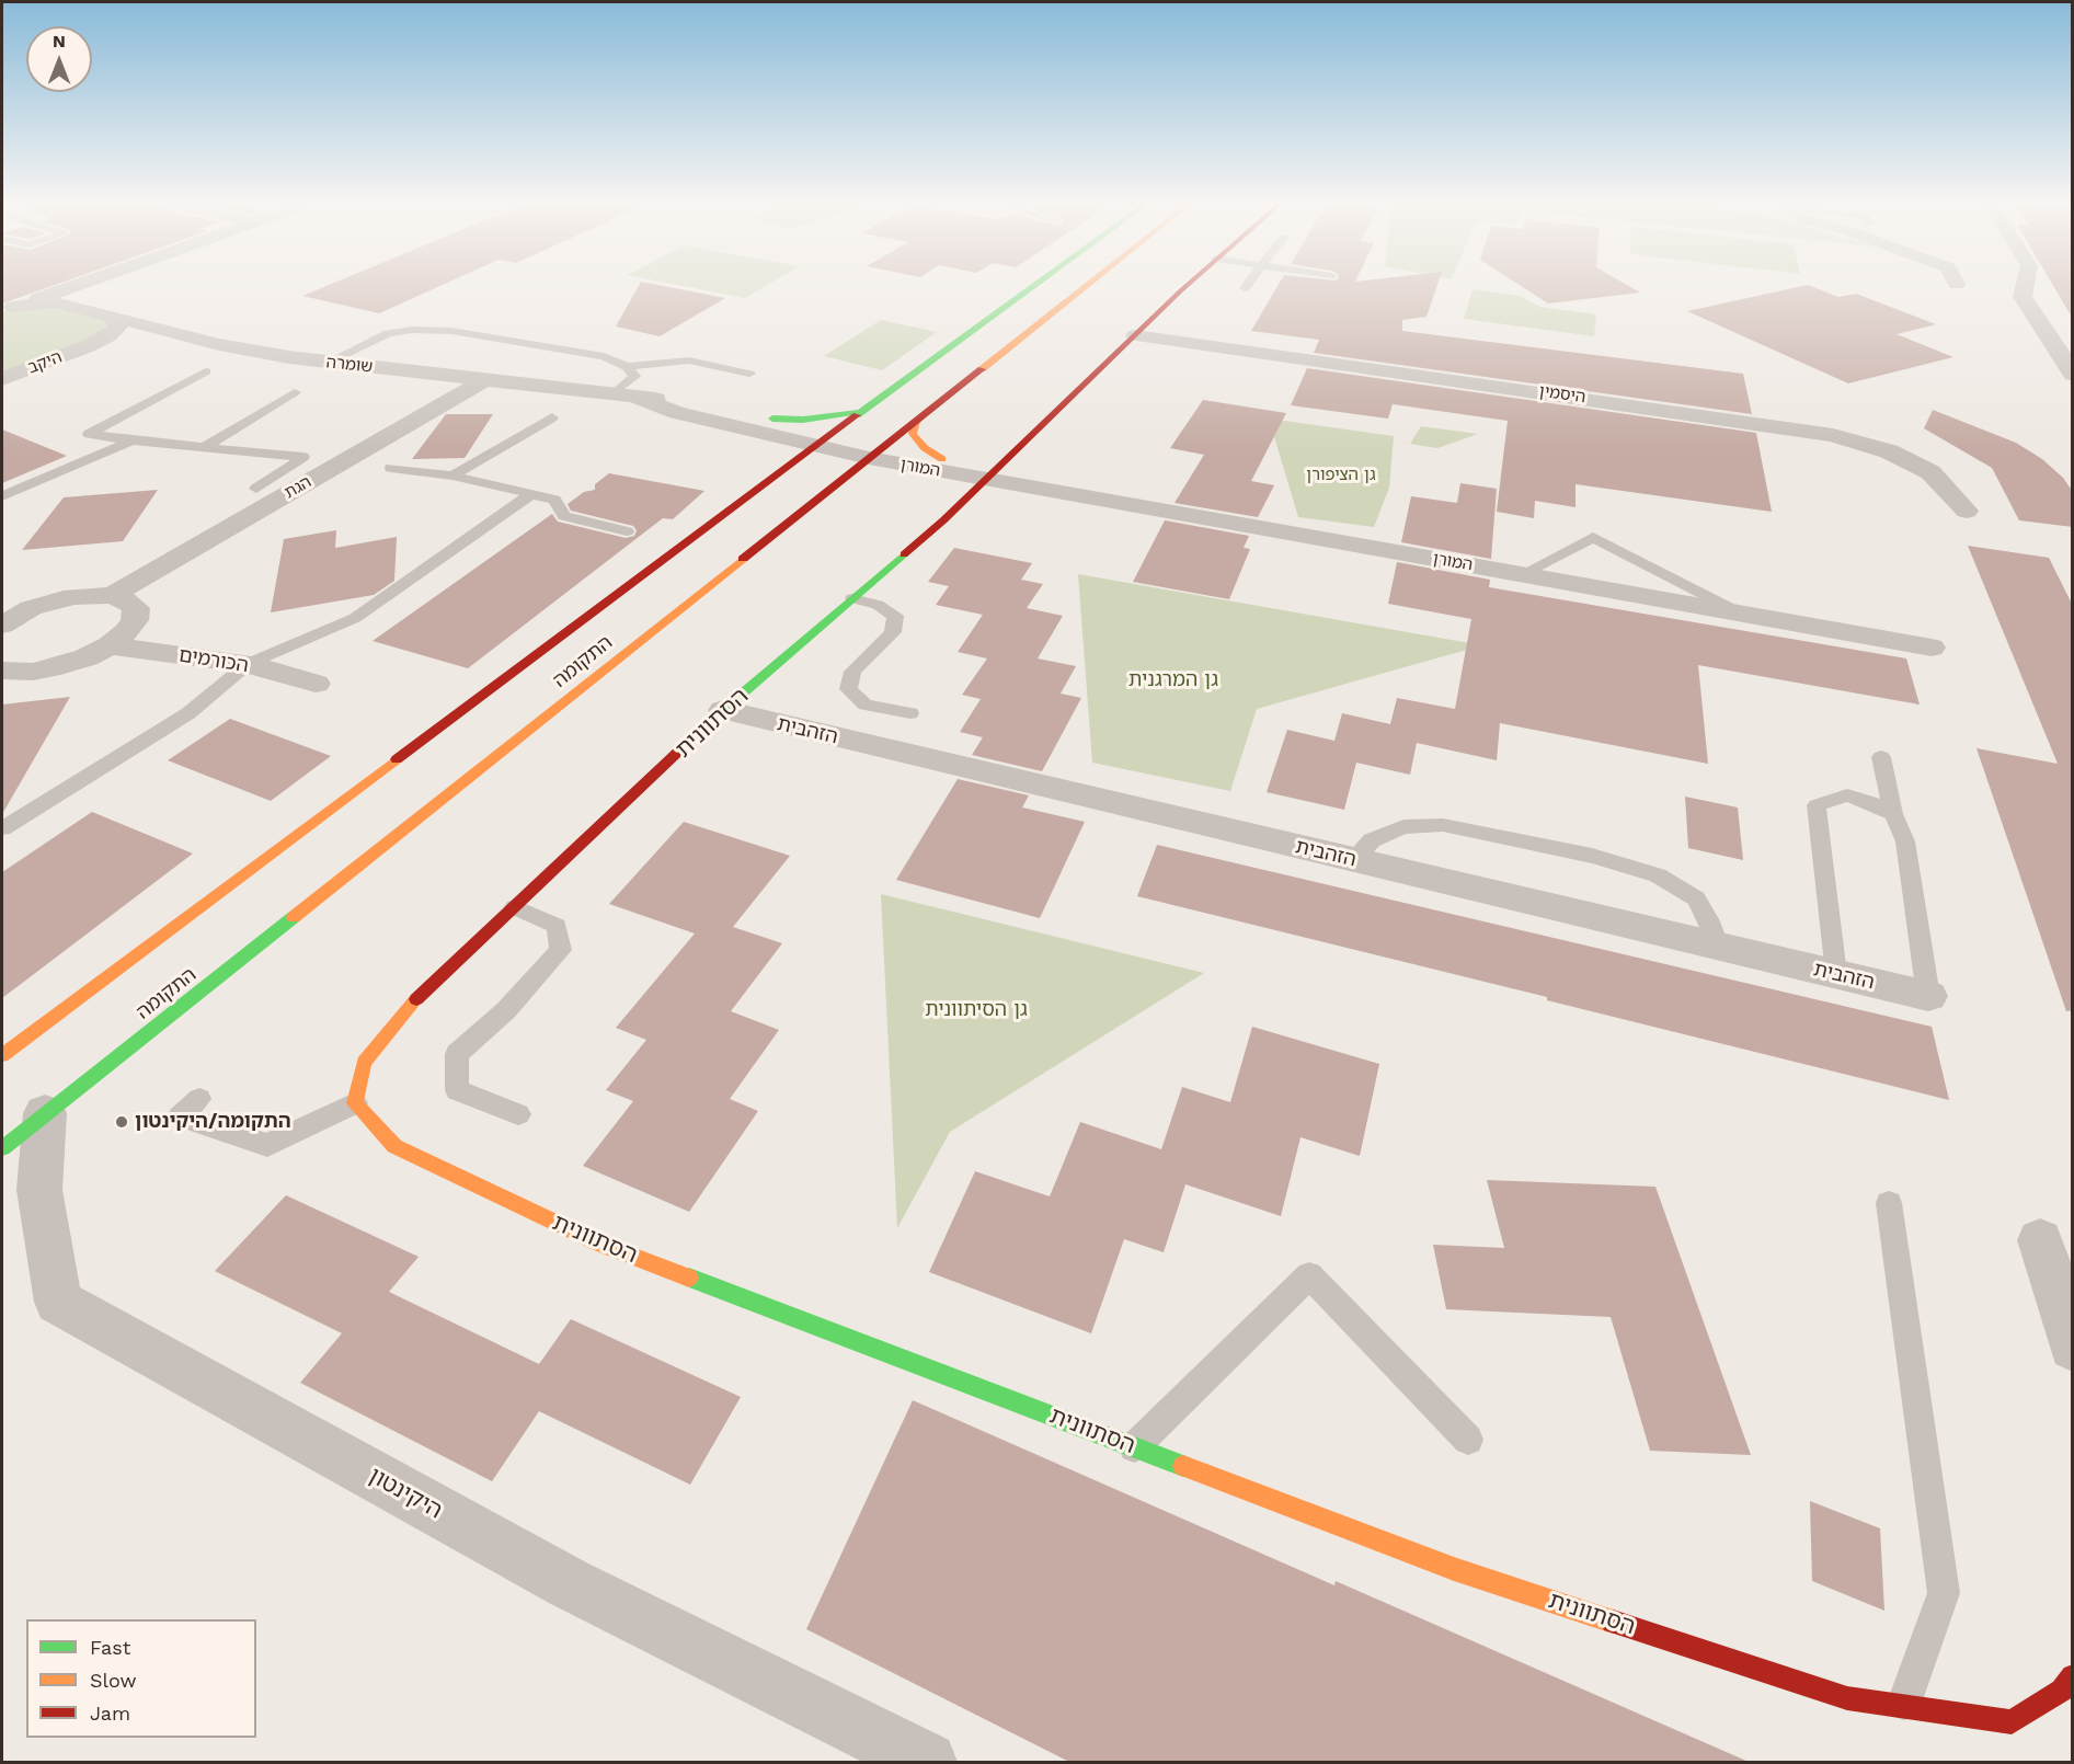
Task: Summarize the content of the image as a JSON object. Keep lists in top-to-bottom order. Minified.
{"streets":{"street":["היקב","שומרה","היסמין","המורן","הגת","הכורמים","התקומה","הסתוונית","הזהבית","היקינטון"]},"crossings":[["היקב","שומרה"],["שומרה","המורן"],["שומרה","הגת"],["שומרה","התקומה"],["היסמין","הסתוונית"],["המורן","התקומה"],["המורן","הסתוונית"],["התקומה","היקינטון"],["הסתוונית","הזהבית"]],"parks":["גן הציפורן","גן המרגנית","גן הסיתוונית"],"places":["התקומה/היקינטון"],"legend":["Fast","Slow","Jam"],"north":"top"}
